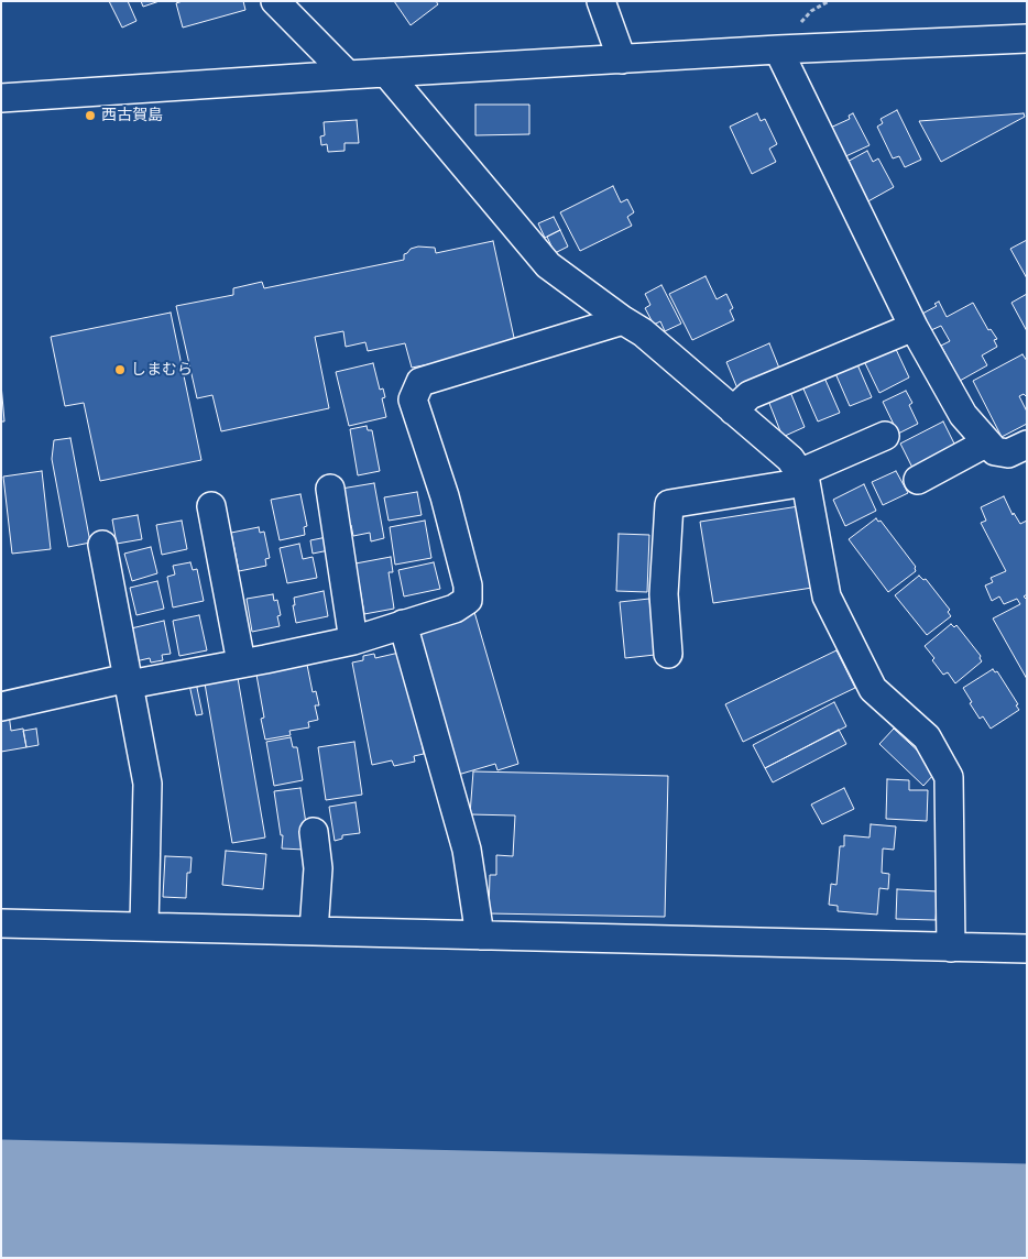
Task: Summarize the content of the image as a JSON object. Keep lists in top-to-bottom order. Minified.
{"places":["西古賀島","しまむら"]}
